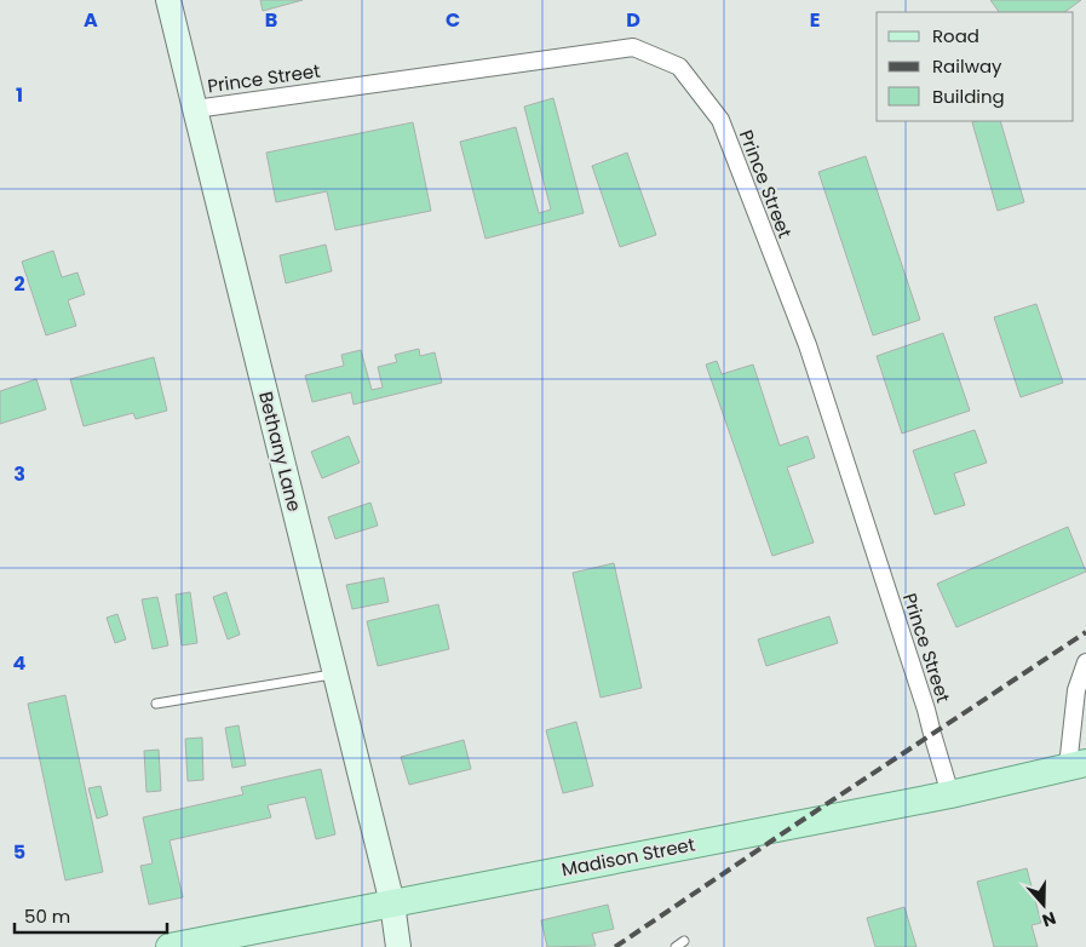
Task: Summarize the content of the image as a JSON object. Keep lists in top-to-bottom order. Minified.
{"streets":{"main road":["Madison Street"],"street":["Prince Street","Bethany Lane"]},"crossings":[["Prince Street","Bethany Lane"],["Prince Street","Madison Street"],["Bethany Lane","Madison Street"]],"legend":["Road","Railway","Building"],"scale_bar":"50 m","north":"bottom","grid":{"columns":["A","B","C","D","E"],"rows":["1","2","3","4","5"]}}
